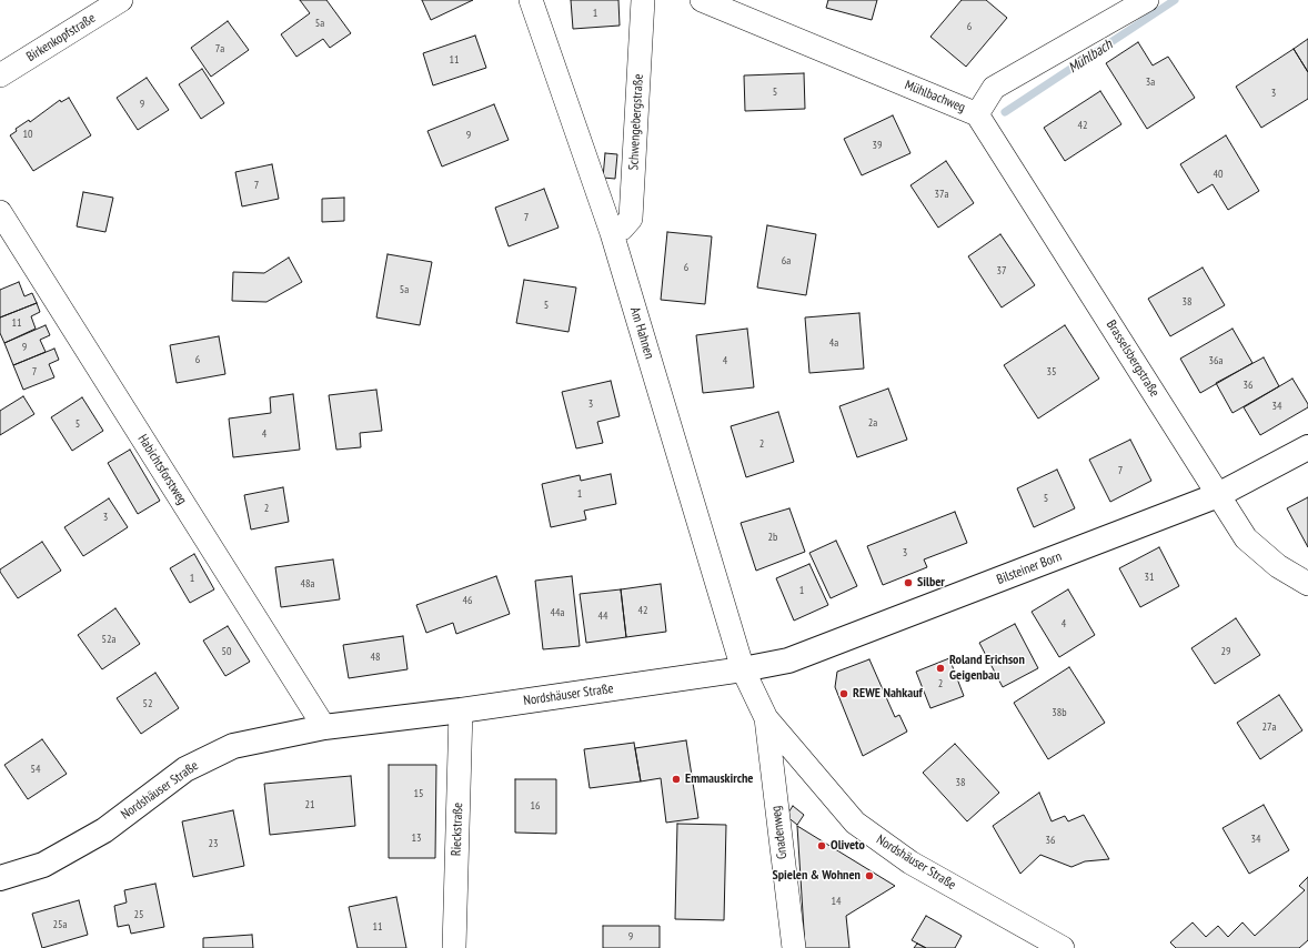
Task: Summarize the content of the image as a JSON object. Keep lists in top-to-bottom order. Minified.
{"streets":{"street":["Birkenkopfstraße","Mühlbachweg","Schwengebergstraße","Am Hahnen","Brasselsbergstraße","Habichtsforstweg","Bilsteiner Born","Nordshäuser Straße","Rieckstraße","Gnadenweg"]},"crossings":[["Mühlbachweg","Brasselsbergstraße"],["Schwengebergstraße","Am Hahnen"],["Am Hahnen","Bilsteiner Born"],["Am Hahnen","Nordshäuser Straße"],["Brasselsbergstraße","Bilsteiner Born"],["Habichtsforstweg","Nordshäuser Straße"],["Bilsteiner Born","Nordshäuser Straße"],["Nordshäuser Straße","Rieckstraße"],["Nordshäuser Straße","Gnadenweg"]],"water":["Mühlbach"],"places":["Silber","Roland Erichson Geigenbau","REWE Nahkauf","Emmauskirche","Oliveto","Spielen & Wohnen"],"house_numbers":["1","5a","6","7a","11","3a","5","3","9","42","10","9","39","40","7","37a","7","6a","6","37","5a","38","5","11","4a","9","6","4","36a","7","35","36","3","34","2a","5","4","2","7","1","5","2","3","2b","3","31","1","48a","1","46","42","44a","44","4","52a","50","29","48","2","52","38b","27a","54","38","15","21","16","13","34","36","23","14","25","25a","11","9"]}
